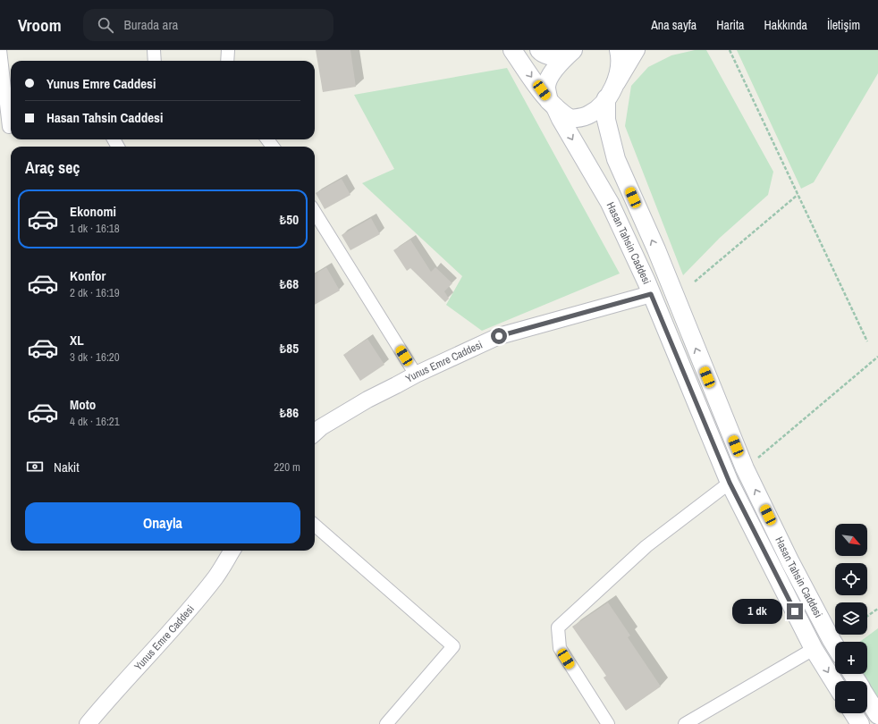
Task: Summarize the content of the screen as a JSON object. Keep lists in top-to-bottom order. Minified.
{"streets":{"main road":["Hasan Tahsin Caddesi"],"street":["Yunus Emre Caddesi"]},"crossings":[["Hasan Tahsin Caddesi","Yunus Emre Caddesi"]],"north":"bottom right","page":{"header":"Vroom","search":"Burada ara","nav":["Ana sayfa","Harita","Hakkında","İletişim"],"banner":["Yunus Emre Caddesi","Hasan Tahsin Caddesi"],"heading":"Araç seç","list":[{"name":"Ekonomi","note":"1 dk · 16:18","value":"₺50"},{"name":"Konfor","note":"2 dk · 16:19","value":"₺68"},{"name":"XL","note":"3 dk · 16:20","value":"₺85"},{"name":"Moto","note":"4 dk · 16:21","value":"₺86"}],"pay":["Nakit","220 m"],"buttons":"Onayla","map_buttons":["+","−"],"bubble":"1 dk"}}
